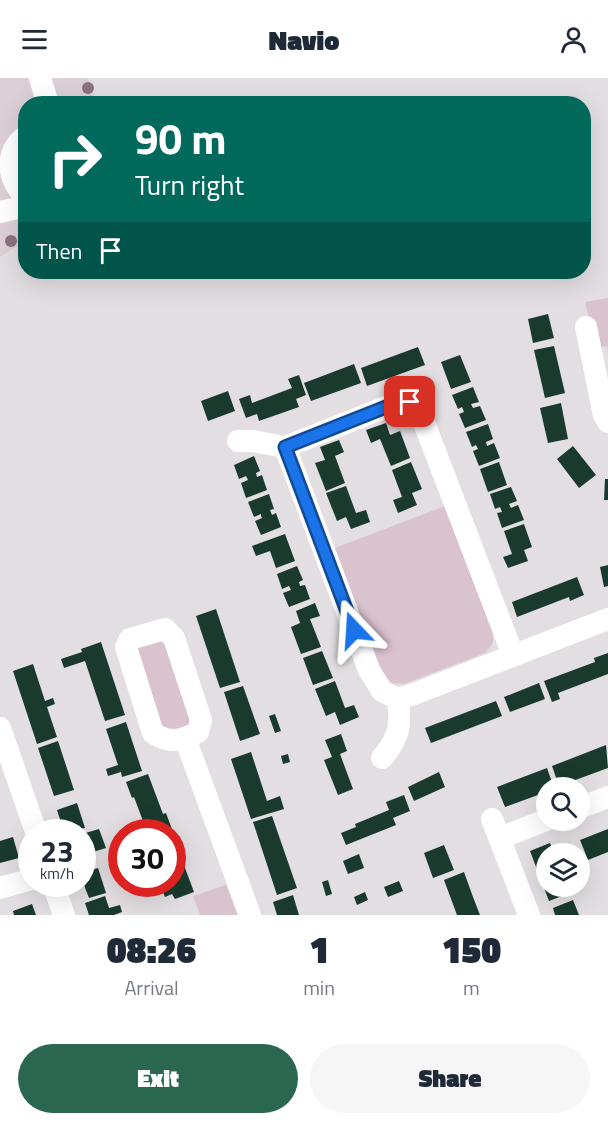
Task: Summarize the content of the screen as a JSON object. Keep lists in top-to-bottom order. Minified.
{"page":{"header":"Navio","turn":["90 m","Turn right"],"then":"Then","speed":"23 km/h","limit":"30","eta":["08:26","Arrival","1","min","150","m"],"buttons":["Exit","Share"]}}
